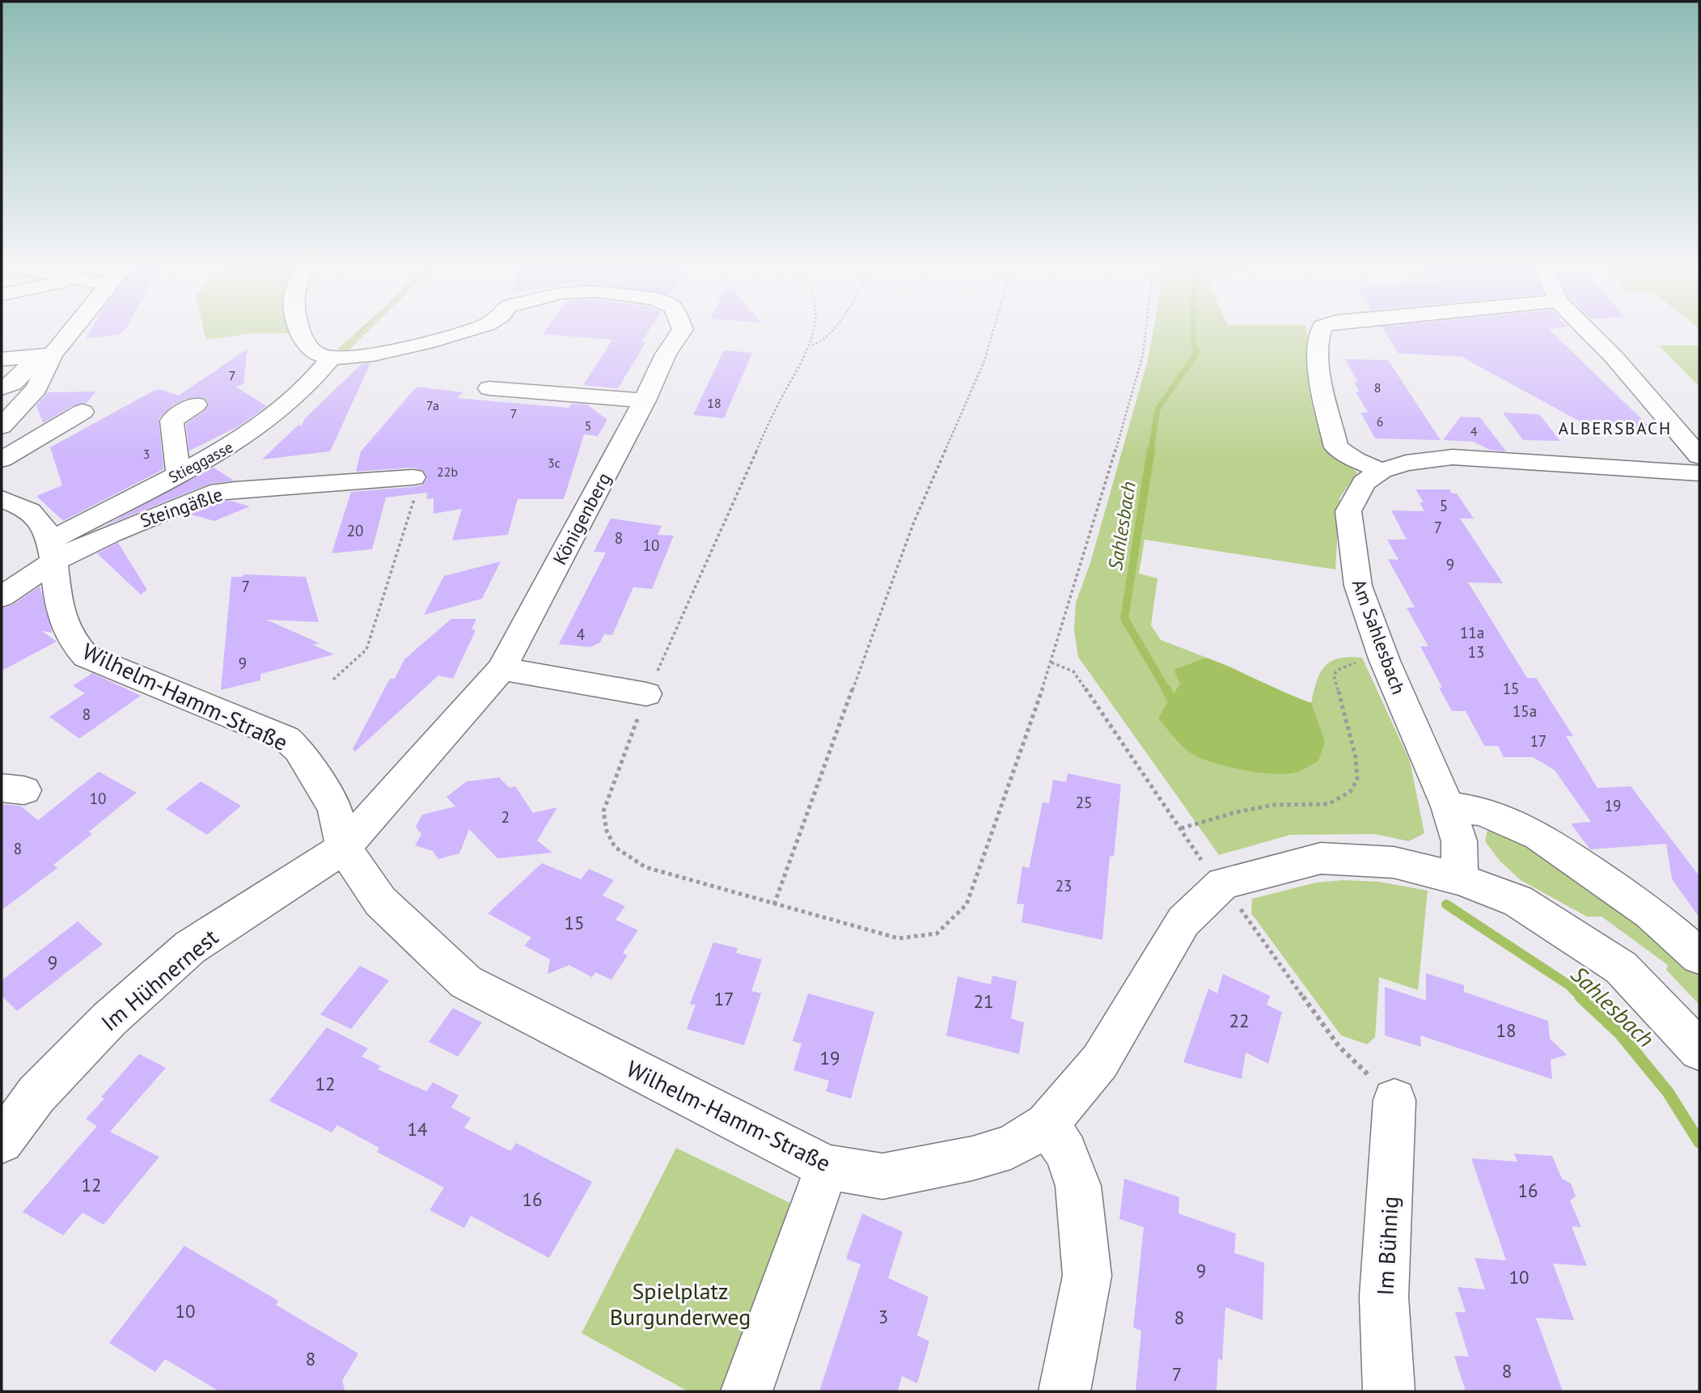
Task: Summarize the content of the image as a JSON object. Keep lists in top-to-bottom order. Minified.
{"streets":{"street":["Stieggasse","Steingäßle","Königenberg","Am Sahlesbach","Wilhelm-Hamm-Straße","Im Hühnernest","Im Bühnig"]},"crossings":[["Stieggasse","Steingäßle"],["Stieggasse","Königenberg"],["Stieggasse","Wilhelm-Hamm-Straße"],["Steingäßle","Wilhelm-Hamm-Straße"],["Königenberg","Wilhelm-Hamm-Straße"],["Königenberg","Im Hühnernest"],["Am Sahlesbach","Wilhelm-Hamm-Straße"],["Wilhelm-Hamm-Straße","Im Hühnernest"]],"districts":["ALBERSBACH"],"water":["Sahlesbach"],"parks":["Spielplatz Burgunderweg"],"house_numbers":["7","8","18","7a","7","6","5","4","3","3c","22b","5","7","20","8","10","9","7","11a","4","13","9","15","15a","8","17","10","25","19","2","8","23","15","9","17","21","22","18","19","12","14","12","16","16","9","10","10","3","8","8","8","7"]}
